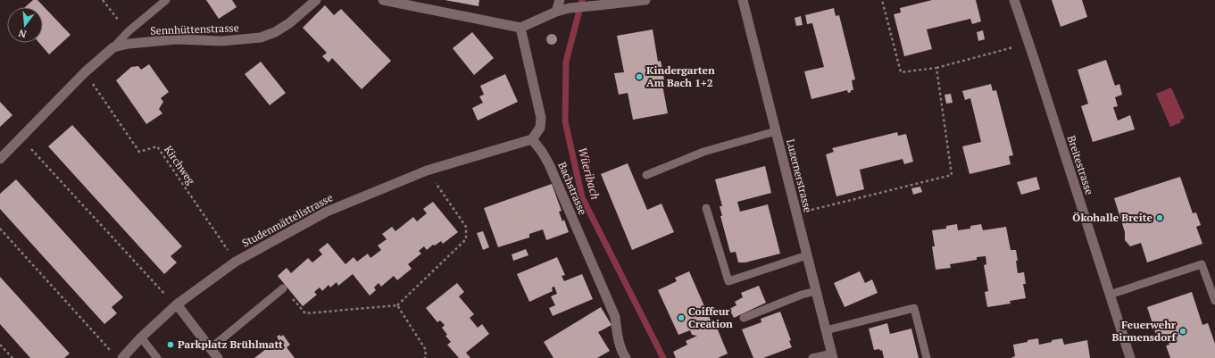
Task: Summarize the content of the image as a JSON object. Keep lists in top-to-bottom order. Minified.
{"streets":{"street":["Sennhüttenstrasse","Breitestrasse","Luzernerstrasse","Bachstrasse","Studenmättelistrasse"],"path":["Kirchweg"]},"crossings":[["Sennhüttenstrasse","Kirchweg"],["Bachstrasse","Studenmättelistrasse"]],"water":["Wüeribach"],"places":["Kindergarten Am Bach 1+2","Ökohalle Breite","Coiffeur Creation","Feuerwehr Birmensdorf","Parkplatz Brühlmatt"],"north":"bottom"}
